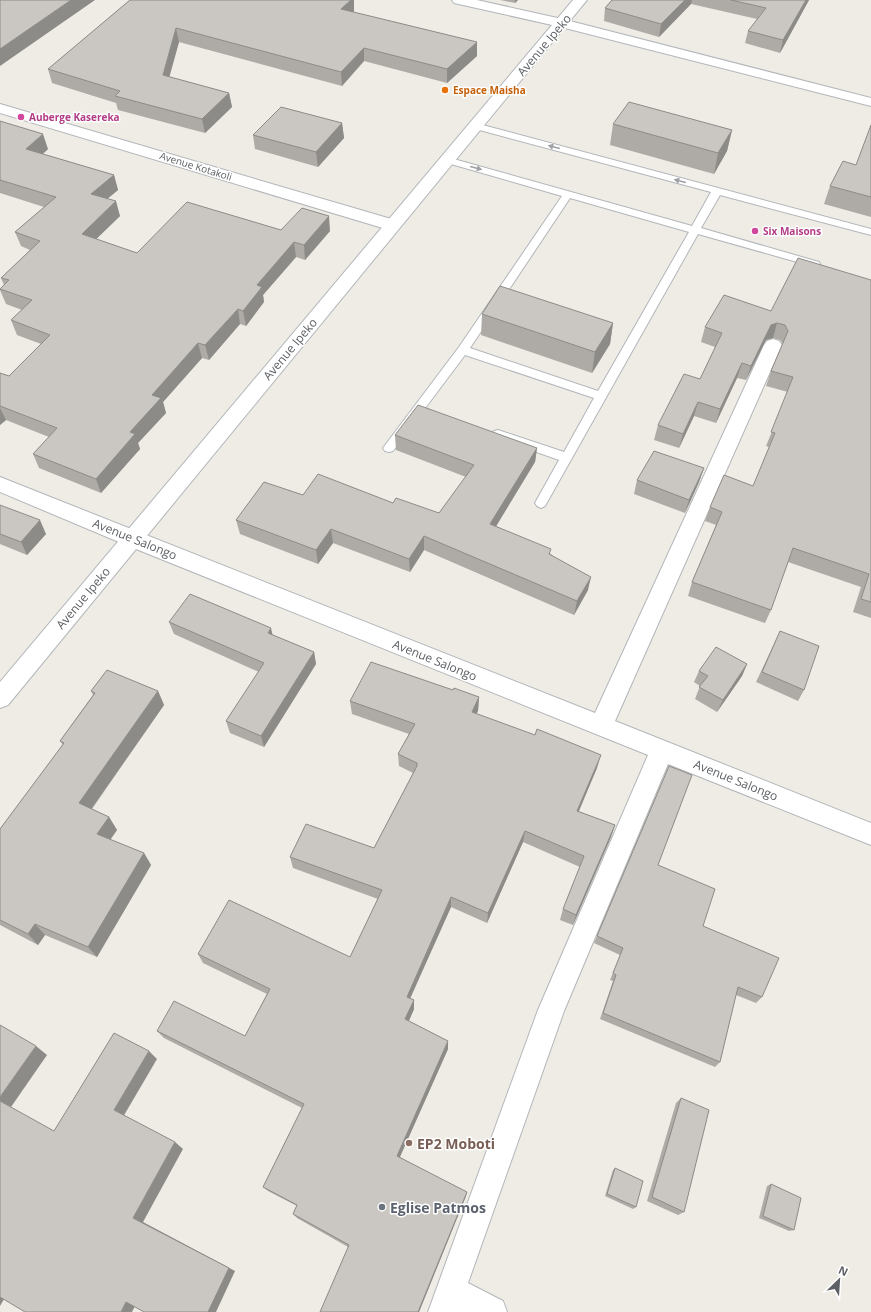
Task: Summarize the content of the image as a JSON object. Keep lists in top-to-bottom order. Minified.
{"streets":{"street":["Avenue Ipeko","Avenue Kotakoli","Avenue Salongo"]},"crossings":[["Avenue Ipeko","Avenue Kotakoli"],["Avenue Ipeko","Avenue Salongo"]],"places":["Espace Maisha","Auberge Kasereka","Six Maisons","EP2 Moboti","Eglise Patmos"],"north":"top right"}
